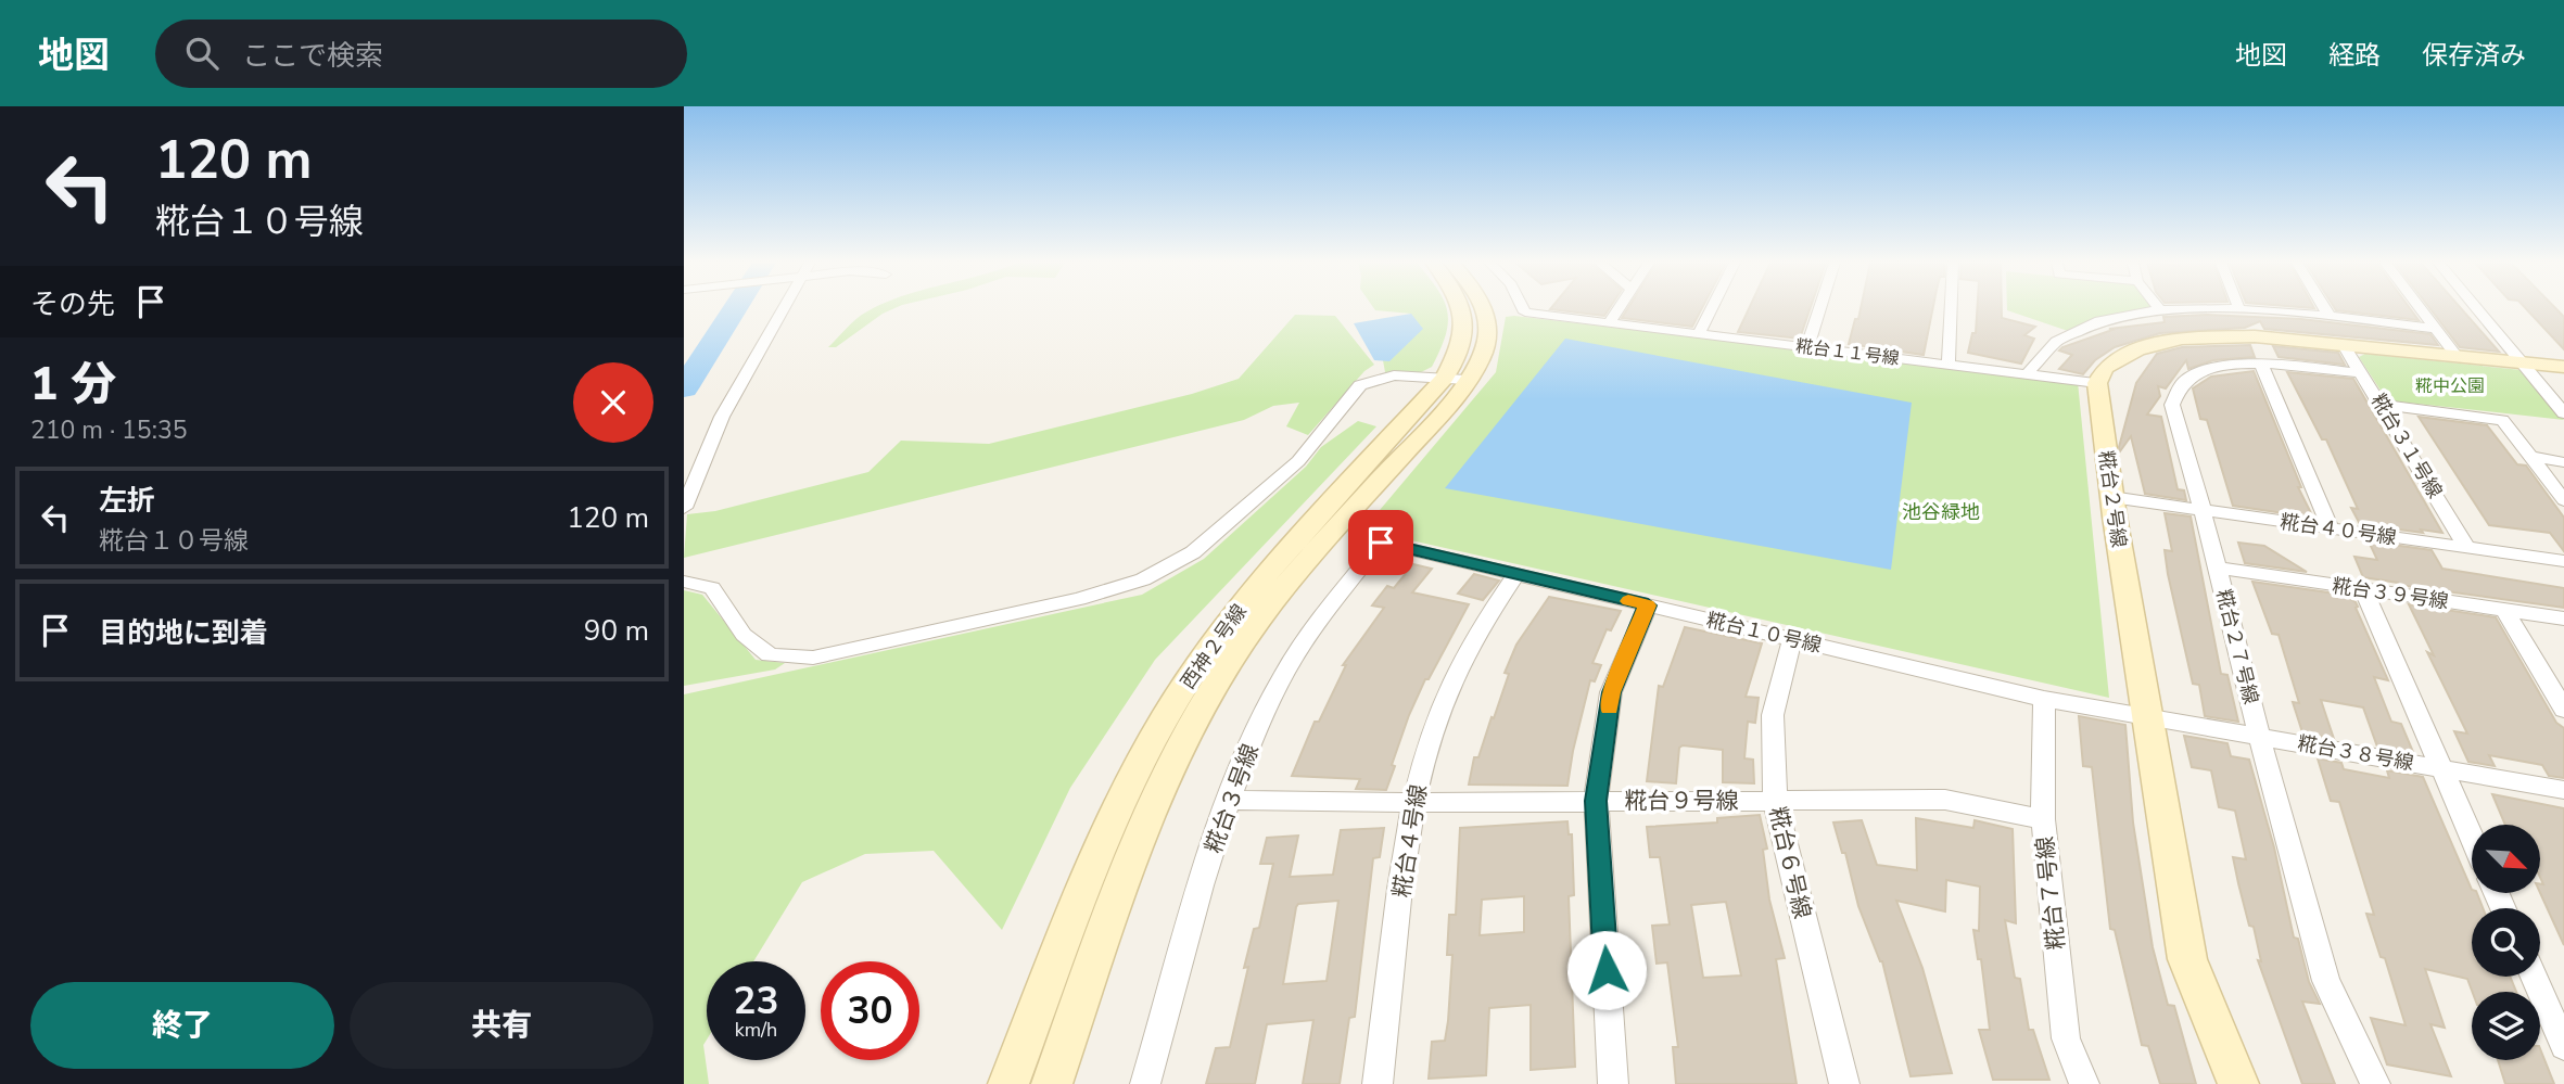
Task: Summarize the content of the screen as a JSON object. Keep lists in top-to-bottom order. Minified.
{"streets":{"street":["糀台１１号線","糀台３１号線","糀台２号線","糀台４０号線","糀台３９号線","糀台１０号線","西神２号線","糀台２７号線","糀台３８号線","糀台３号線","糀台９号線","糀台４号線","糀台６号線","糀台７号線"]},"crossings":[["糀台１１号線","糀台２号線"],["糀台３１号線","糀台４０号線"],["糀台３１号線","糀台２７号線"],["糀台２号線","糀台４０号線"],["糀台２号線","糀台１０号線"],["糀台２号線","糀台３８号線"],["糀台４０号線","糀台２７号線"],["糀台３９号線","糀台２７号線"],["糀台１０号線","糀台３８号線"],["糀台１０号線","糀台３号線"],["糀台１０号線","糀台４号線"],["糀台１０号線","糀台６号線"],["糀台１０号線","糀台７号線"],["糀台２７号線","糀台３８号線"],["糀台３号線","糀台９号線"],["糀台９号線","糀台４号線"],["糀台９号線","糀台６号線"],["糀台９号線","糀台７号線"]],"parks":["糀中公園","池谷緑地"],"north":"bottom right","page":{"header":"地図","search":"ここで検索","nav":["地図","経路","保存済み"],"turn":["120 m","糀台１０号線"],"then":"その先","heading":["1 分","210 m · 15:35"],"list":[{"name":"左折","note":"糀台１０号線","value":"120 m"},{"name":"目的地に到着","value":"90 m"}],"speed":"23 km/h","limit":"30","buttons":["終了","共有"]}}
